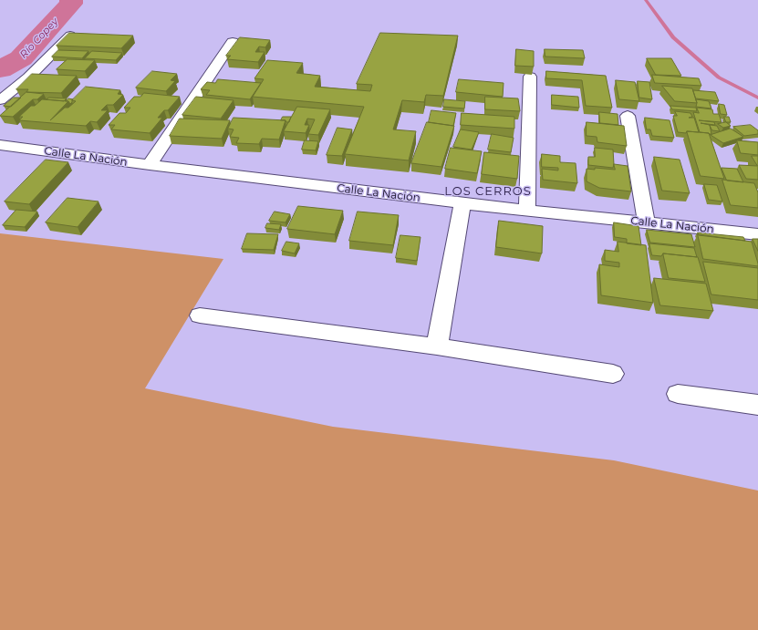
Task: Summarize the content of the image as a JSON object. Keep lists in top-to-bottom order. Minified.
{"streets":{"street":["Calle La Nación"]},"districts":["LOS CERROS"],"water":["Río Copey"]}
